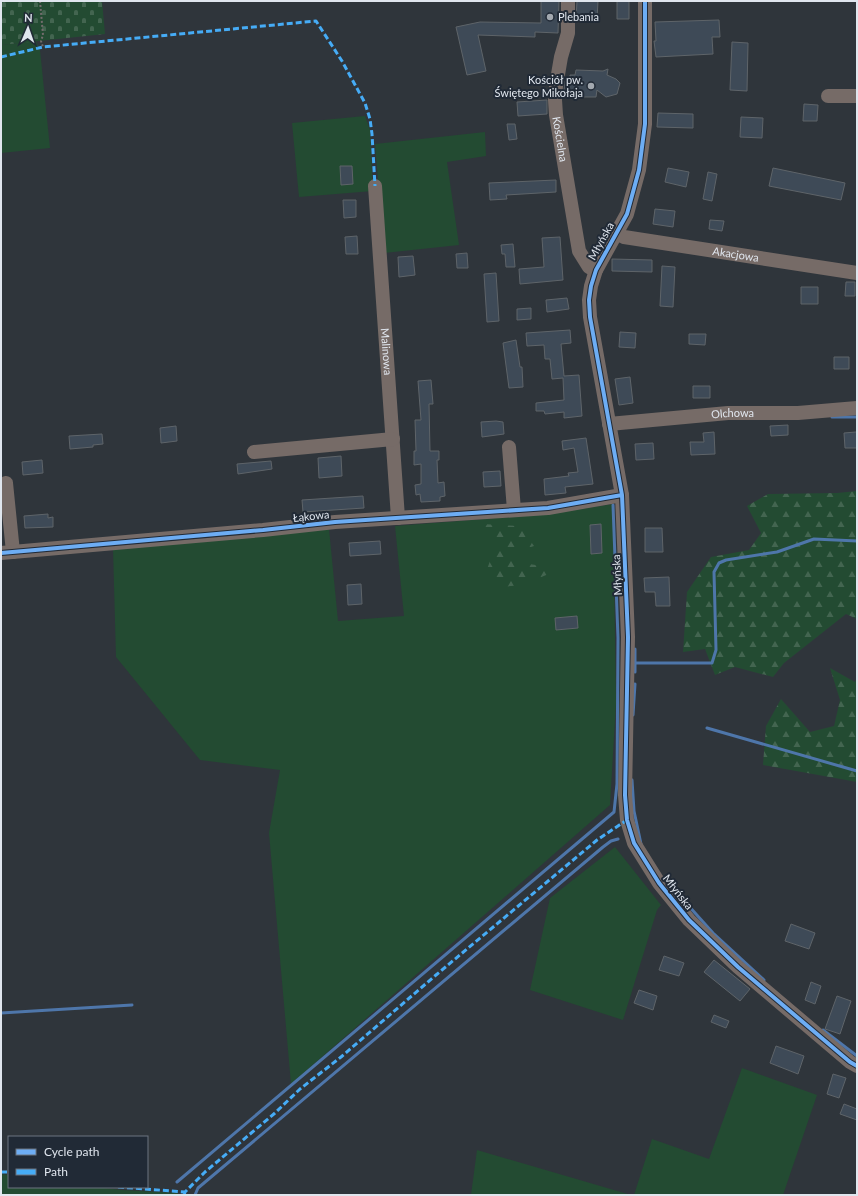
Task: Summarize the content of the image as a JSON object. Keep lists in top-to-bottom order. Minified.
{"streets":{"street":["Kościelna","Młyńska","Akacjowa","Malinowa","Olchowa","Łąkowa"]},"crossings":[["Kościelna","Młyńska"],["Młyńska","Akacjowa"],["Młyńska","Olchowa"],["Młyńska","Łąkowa"],["Malinowa","Łąkowa"]],"places":["Plebania","Kościół pw. Świętego Mikołaja"],"legend":["Cycle path","Path"],"north":"top"}
